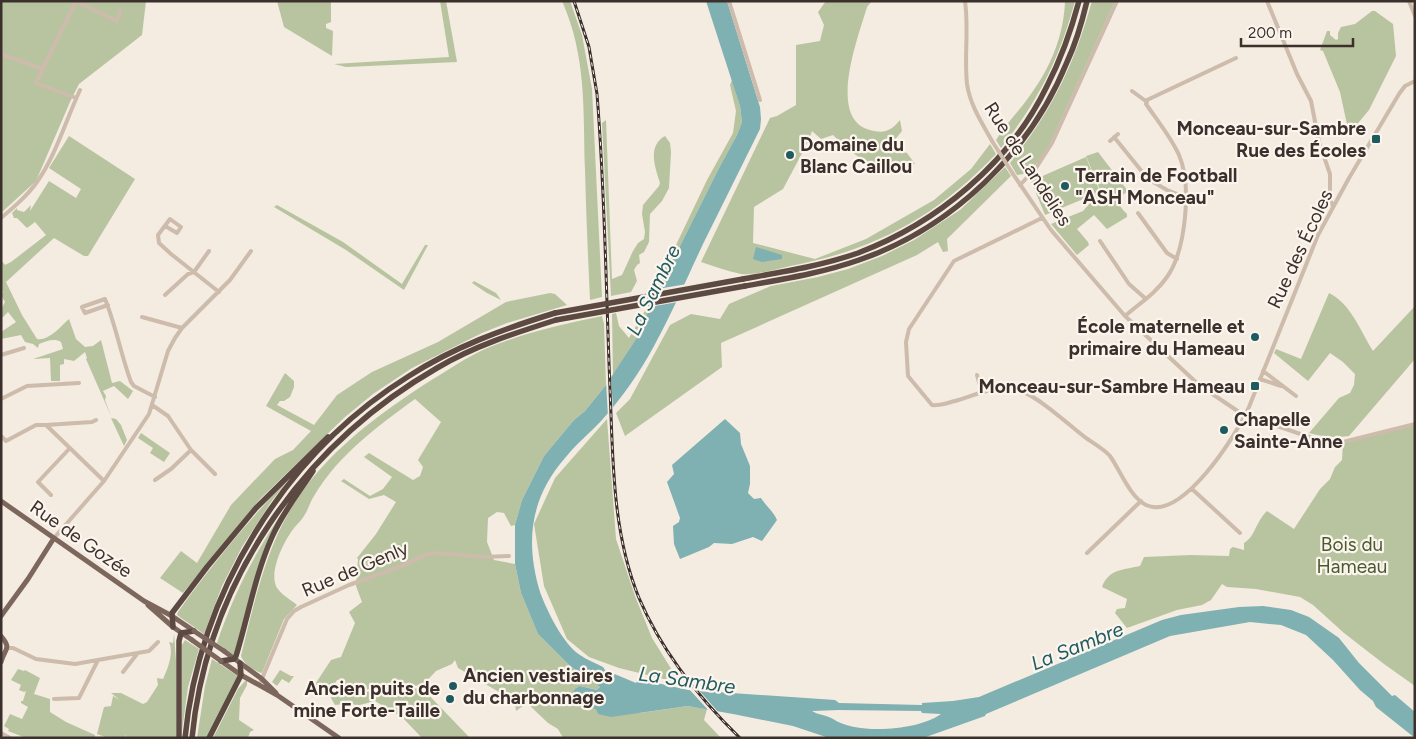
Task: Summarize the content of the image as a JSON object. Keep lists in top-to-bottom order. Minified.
{"streets":{"main road":["Rue de Gozée"],"street":["Rue de Landelies","Rue des Écoles","Rue de Genly"]},"crossings":[["Rue de Landelies","Rue des Écoles"],["Rue de Gozée","Rue de Genly"]],"water":["La Sambre"],"parks":["Bois du Hameau"],"places":{"transit":["Monceau-sur-Sambre Rue des Écoles","Monceau-sur-Sambre Hameau"],"other":["Domaine du Blanc Caillou","Terrain de Football \"ASH Monceau\"","École maternelle et primaire du Hameau","Chapelle Sainte-Anne","Ancien vestiaires du charbonnage","Ancien puits de mine Forte-Taille"]},"scale_bar":"200 m"}
